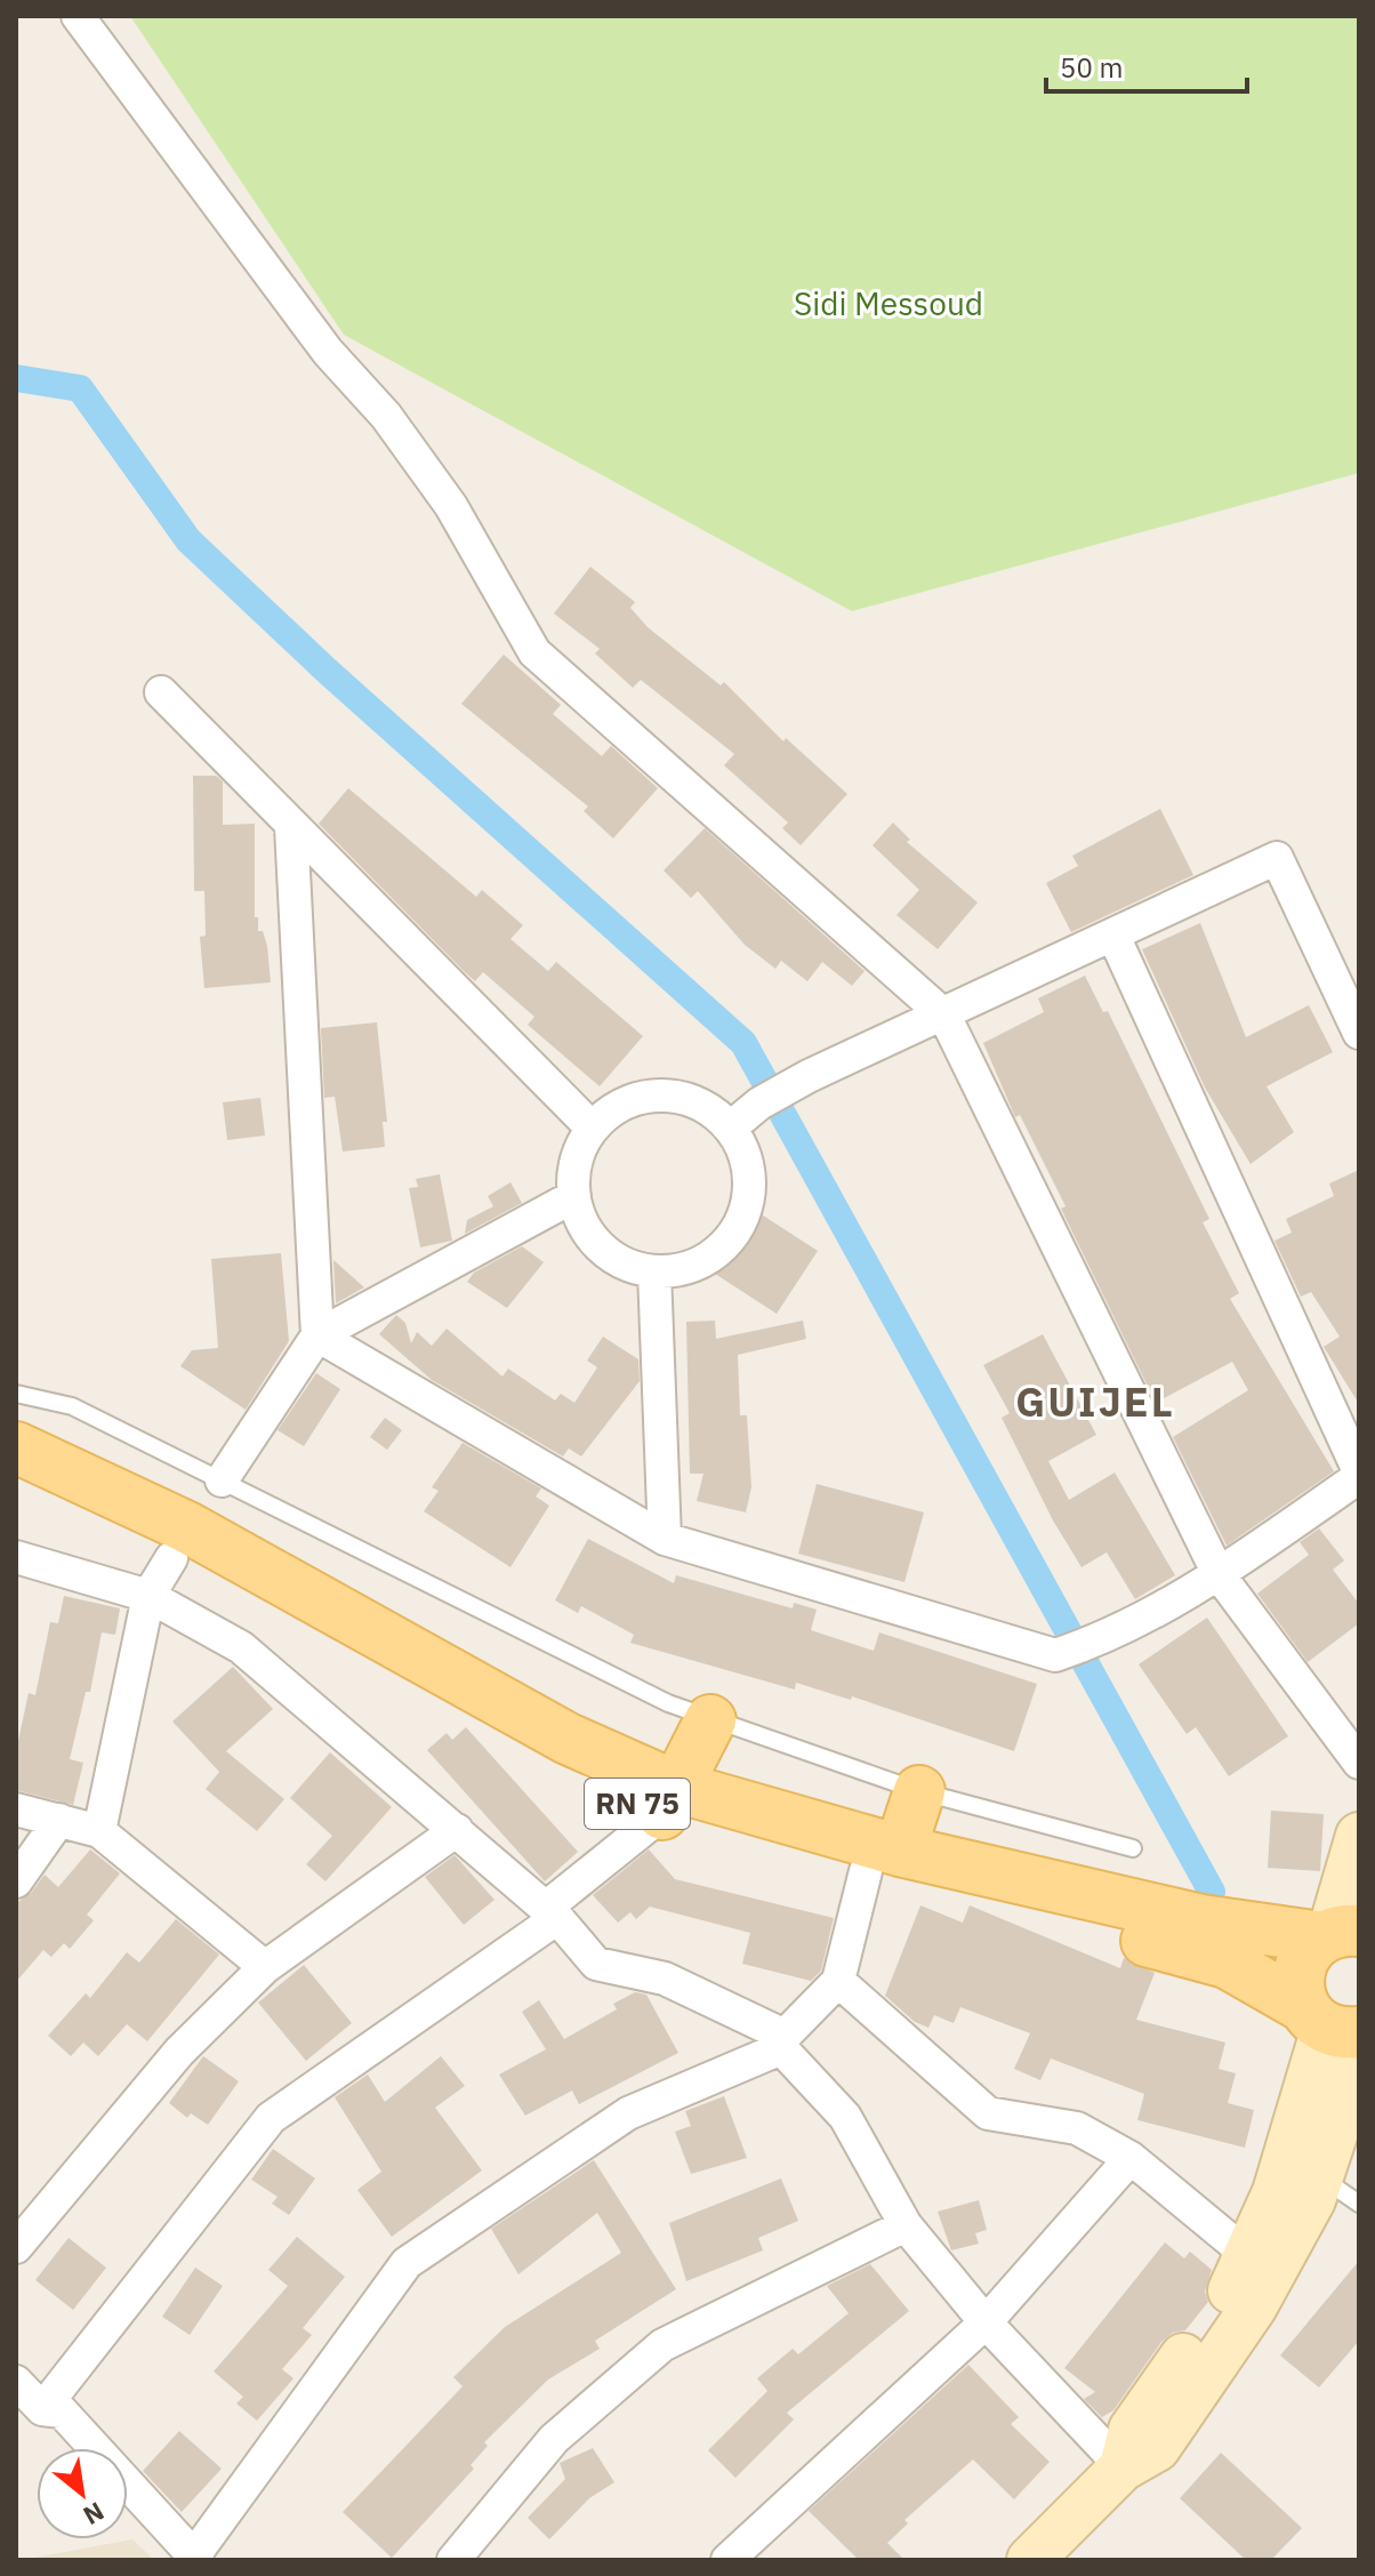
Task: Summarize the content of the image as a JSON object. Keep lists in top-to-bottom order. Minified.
{"streets":{"main road":["RN 75"]},"districts":["GUIJEL"],"parks":["Sidi Messoud"],"scale_bar":"50 m","north":"bottom right"}
